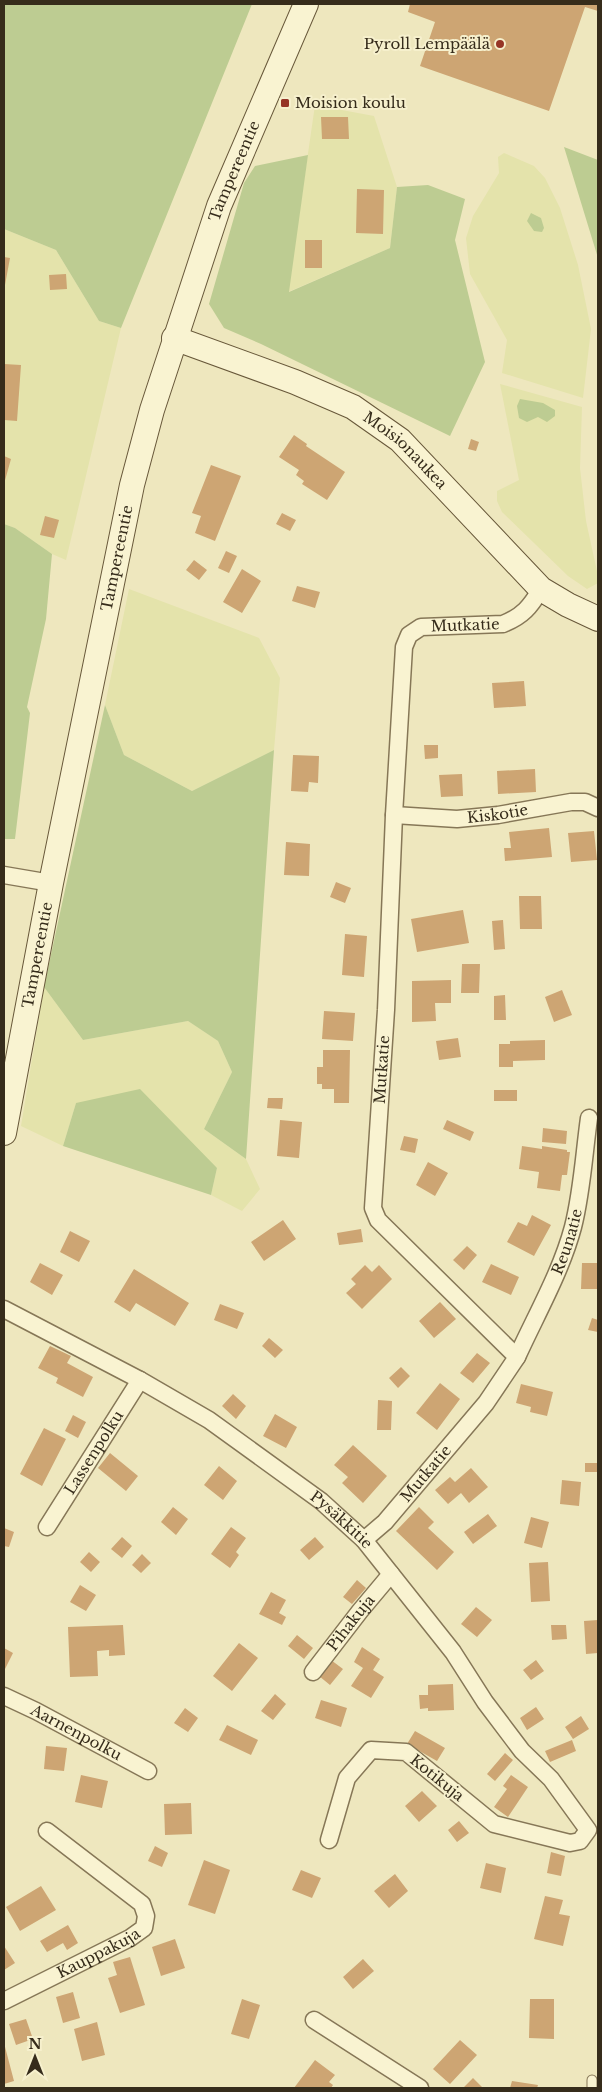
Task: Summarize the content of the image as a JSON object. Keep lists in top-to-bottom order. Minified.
{"streets":{"main road":["Tampereentie","Moisionaukea"],"street":["Mutkatie","Kiskotie","Reunatie","Lassenpolku","Pysäkkitie","Pihakuja","Aarnenpolku","Kotikuja","Kauppakuja"]},"crossings":[["Tampereentie","Moisionaukea"],["Moisionaukea","Mutkatie"],["Mutkatie","Kiskotie"],["Mutkatie","Reunatie"],["Mutkatie","Pysäkkitie"],["Lassenpolku","Pysäkkitie"],["Pysäkkitie","Pihakuja"],["Pysäkkitie","Kotikuja"]],"places":{"other":["Pyroll Lempäälä"],"transit":["Moision koulu"]},"north":"top"}
